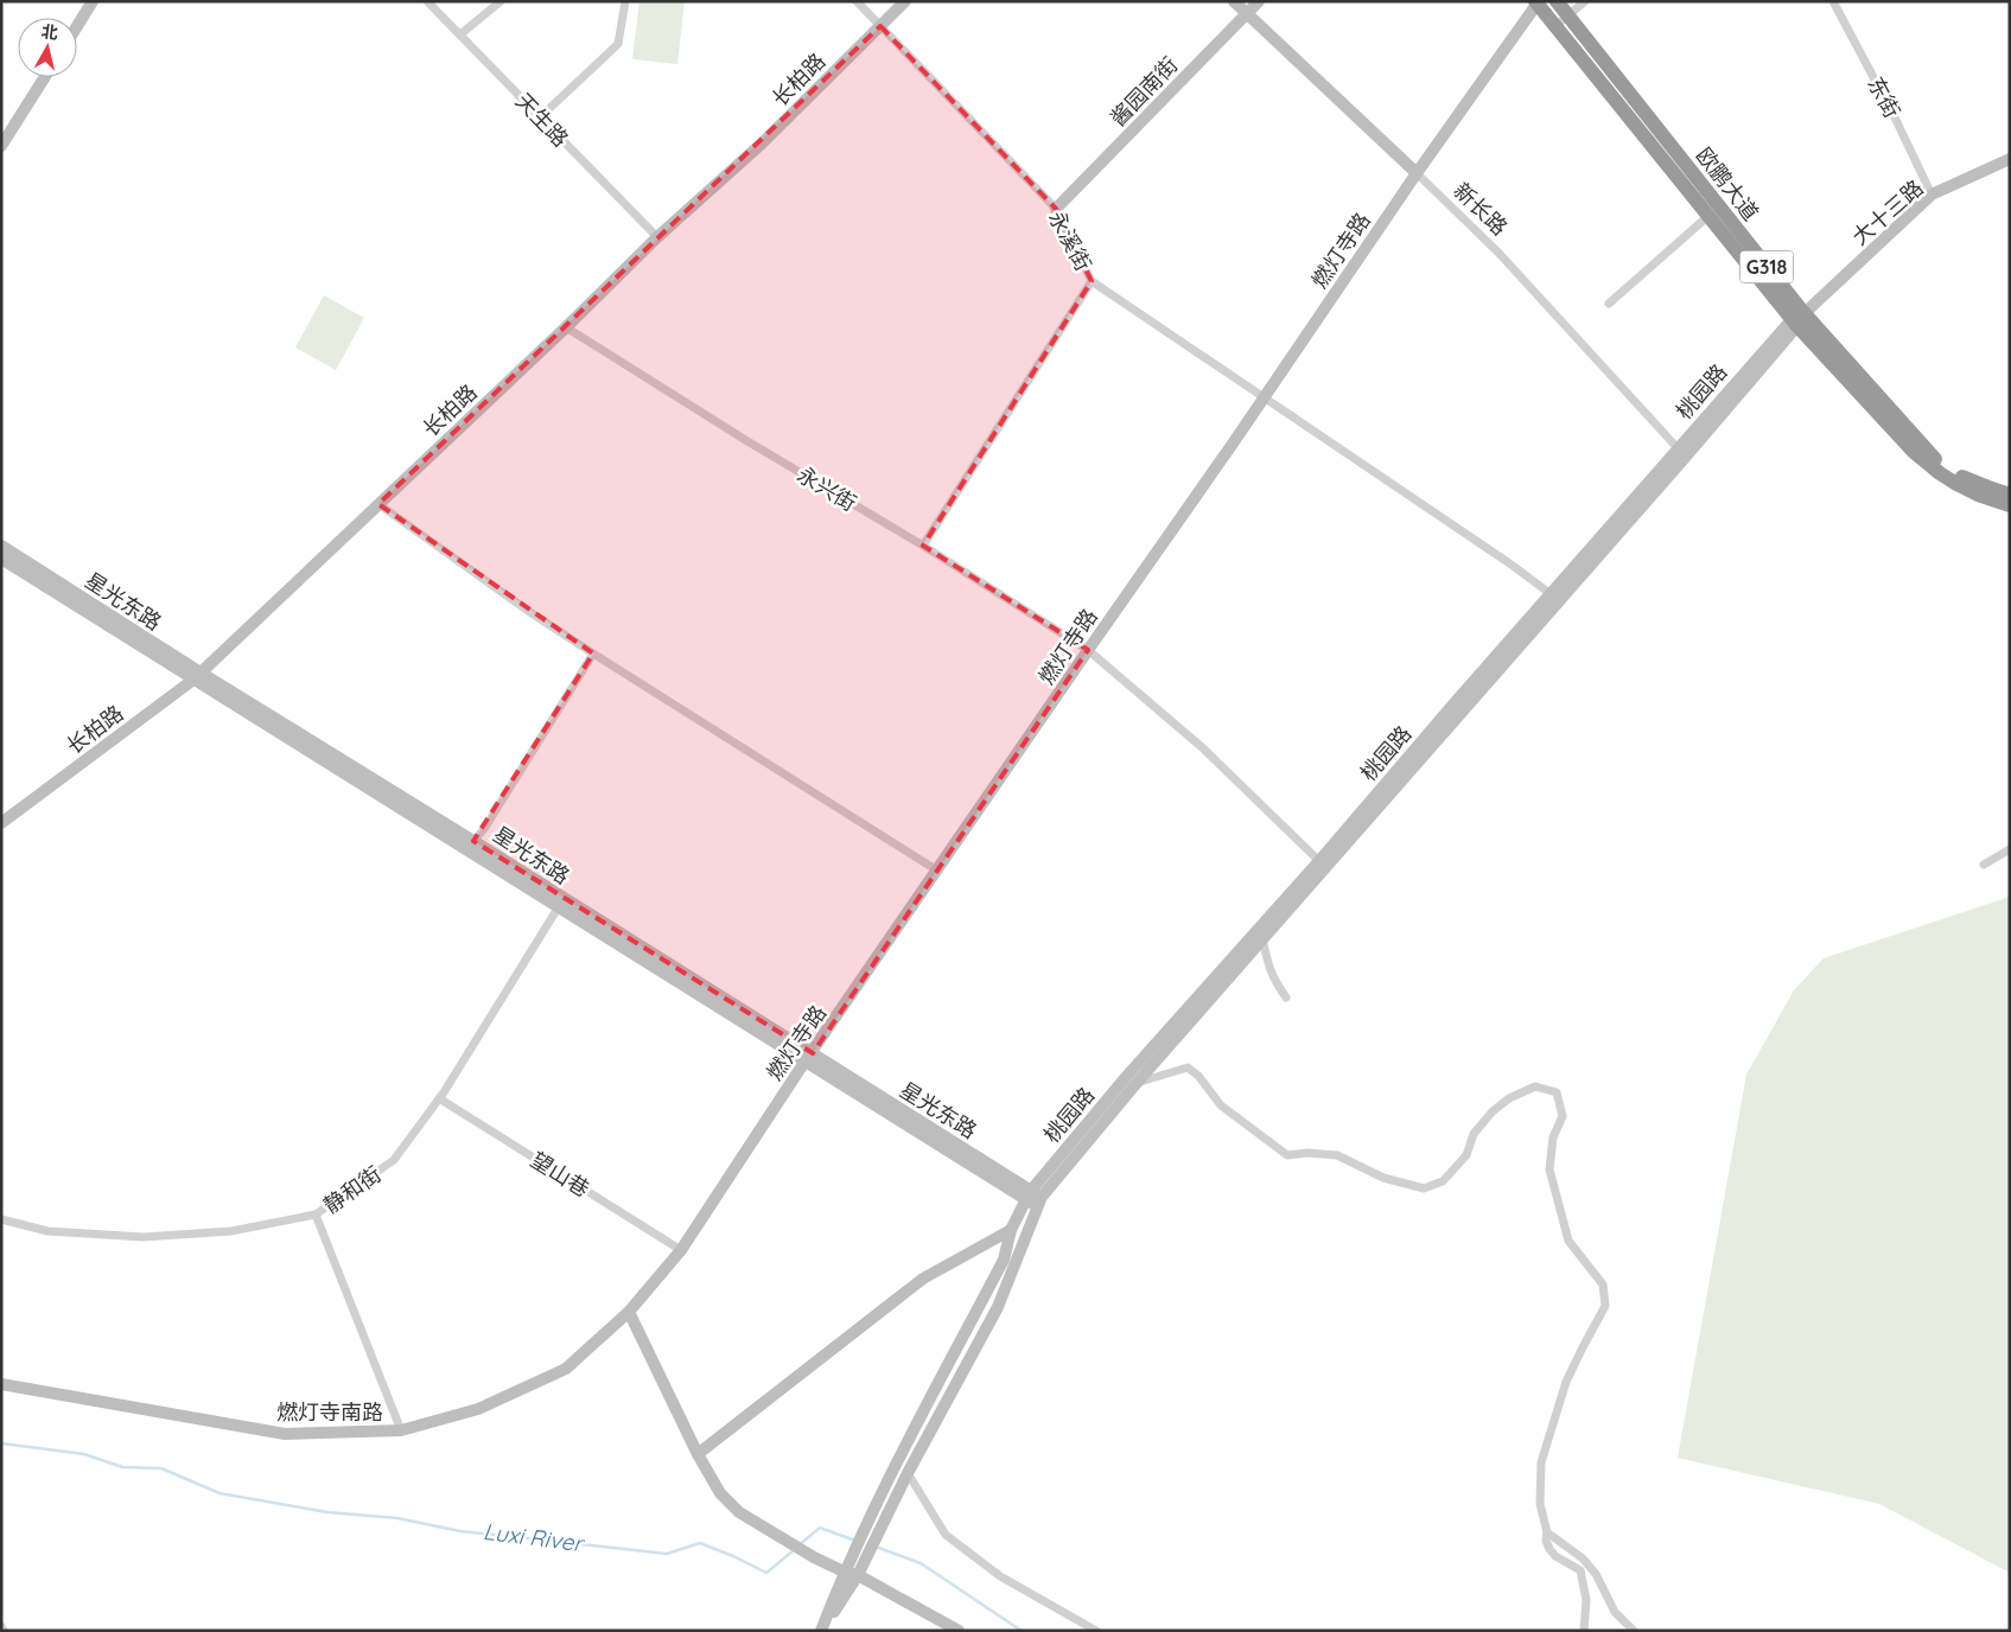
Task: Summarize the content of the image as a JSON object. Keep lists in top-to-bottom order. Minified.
{"streets":{"highway":["欧鹏大道","G318"],"street":["长柏路","酱园南街","东街","天生路","新长路","大十三路","永溪街","燃灯寺路","桃园路","永兴街","星光东路","望山巷","静和街","燃灯寺南路"]},"crossings":[["长柏路","天生路"],["长柏路","永溪街"],["长柏路","永兴街"],["长柏路","星光东路"],["酱园南街","新长路"],["酱园南街","永溪街"],["东街","大十三路"],["欧鹏大道","大十三路"],["欧鹏大道","燃灯寺路"],["欧鹏大道","G318"],["欧鹏大道","桃园路"],["新长路","燃灯寺路"],["新长路","桃园路"],["大十三路","G318"],["大十三路","桃园路"],["永溪街","燃灯寺路"],["永溪街","桃园路"],["燃灯寺路","永兴街"],["燃灯寺路","星光东路"],["燃灯寺路","望山巷"],["燃灯寺路","燃灯寺南路"],["G318","桃园路"],["桃园路","永兴街"],["桃园路","星光东路"],["星光东路","静和街"],["望山巷","静和街"]],"water":["Luxi River"],"north":"top"}
